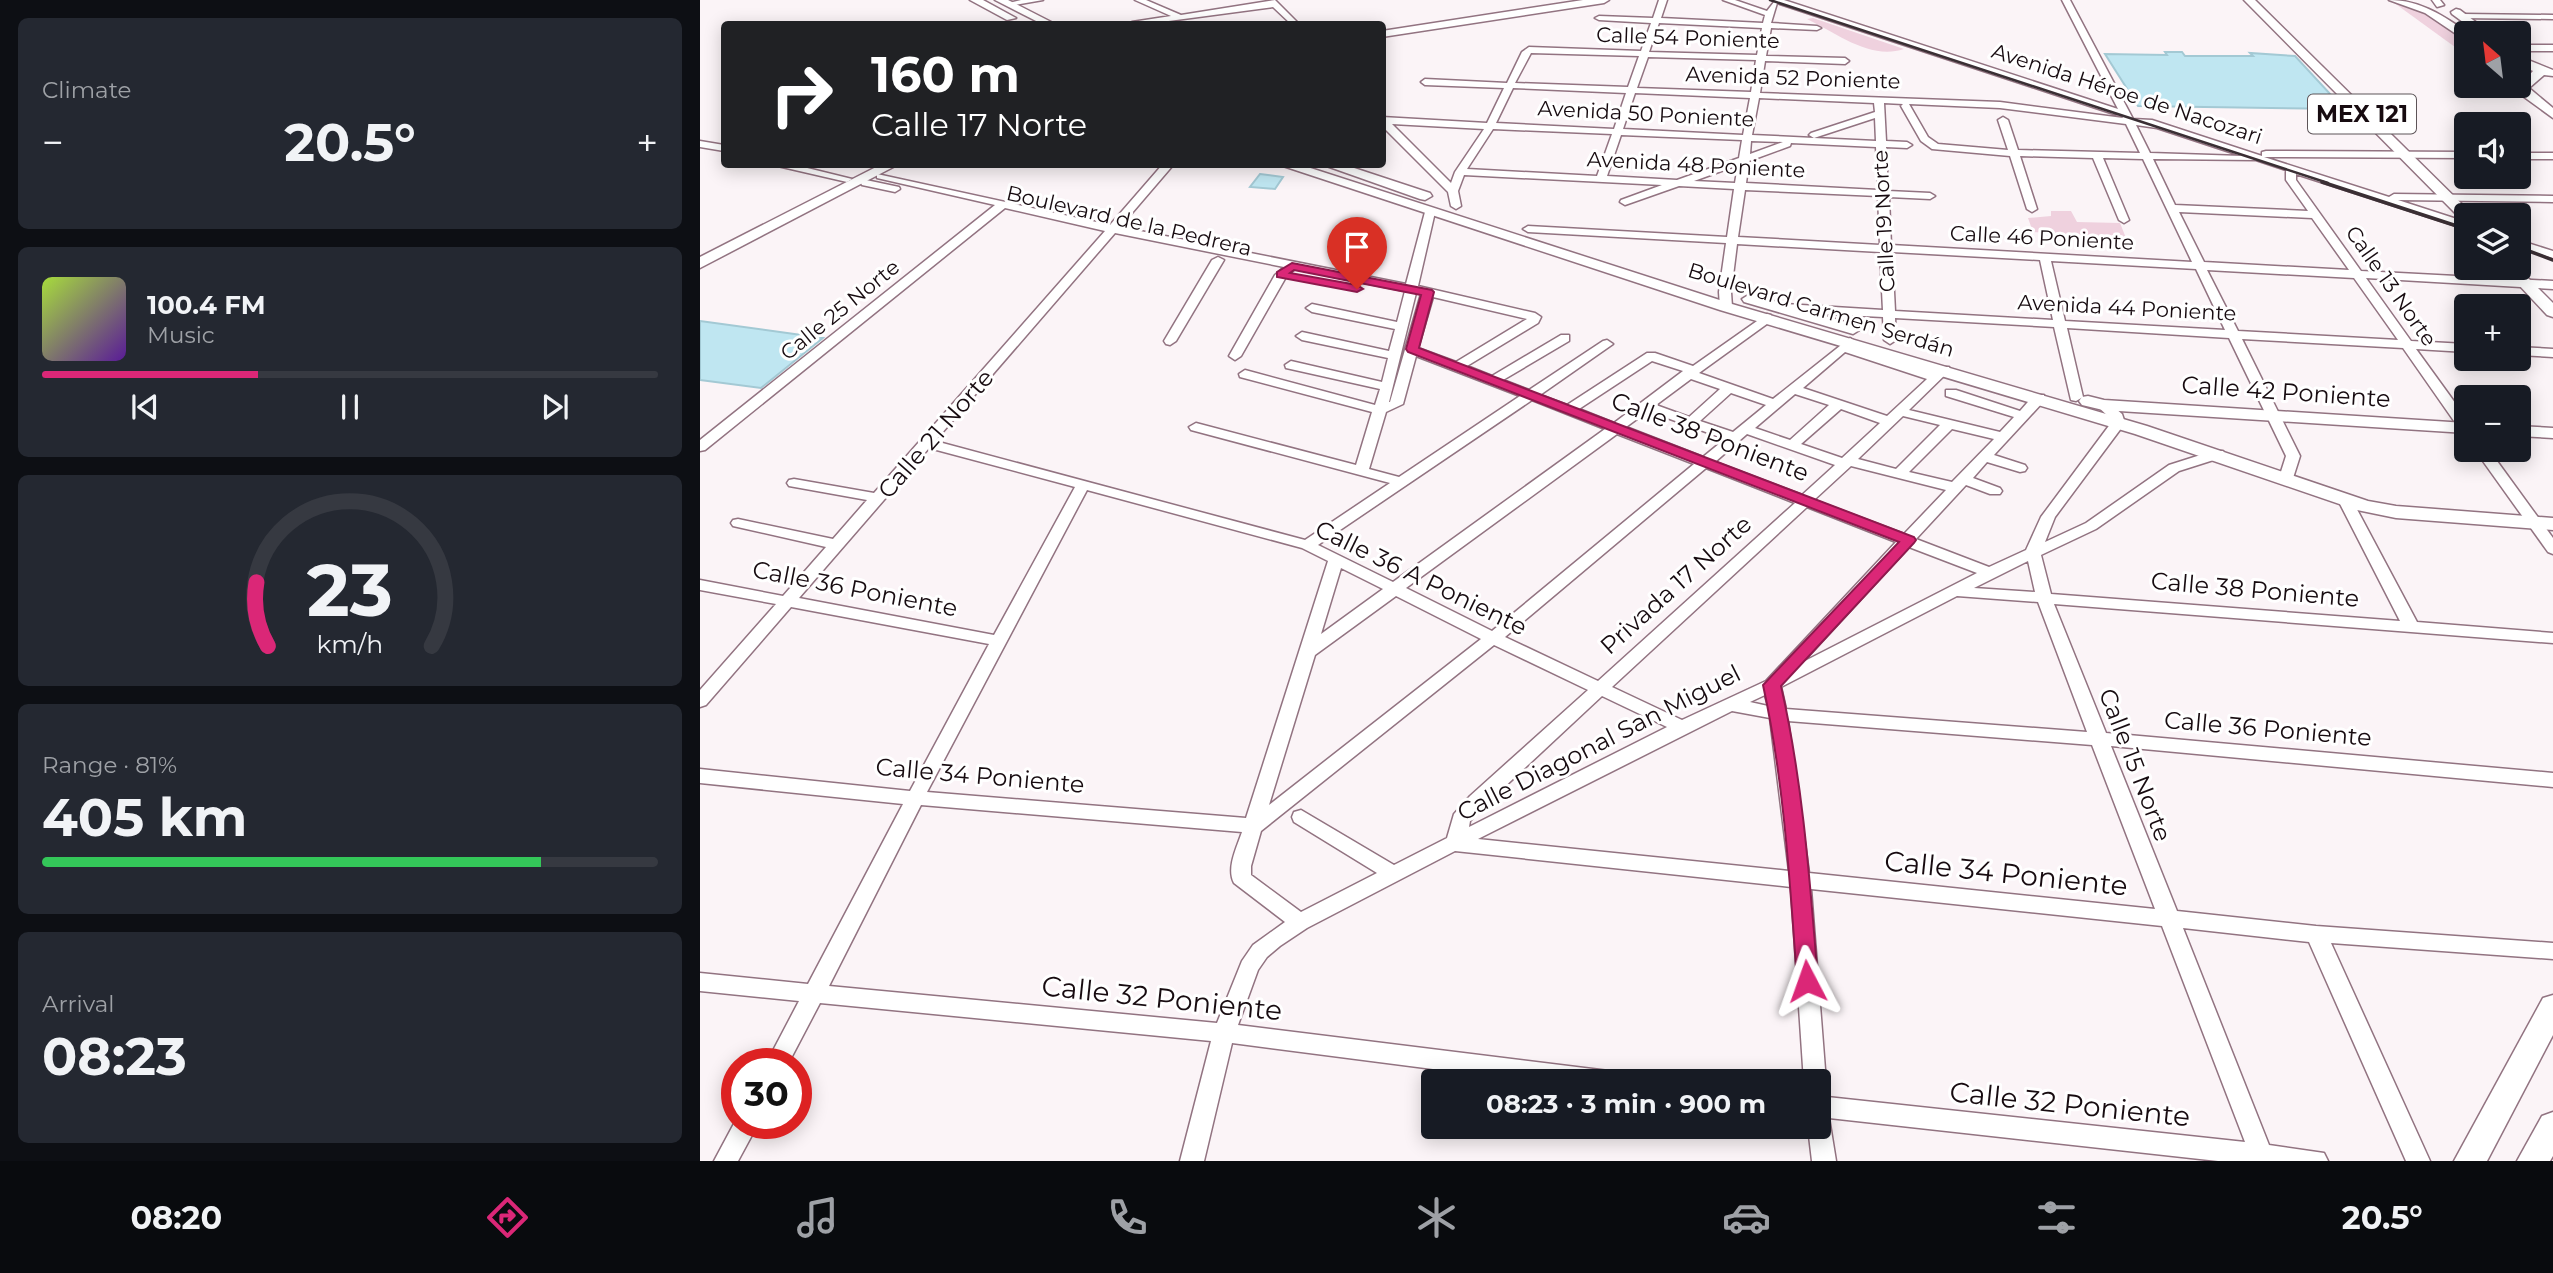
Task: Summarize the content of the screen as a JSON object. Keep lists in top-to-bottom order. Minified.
{"streets":{"main road":["MEX 121","Boulevard Carmen Serdán","Calle 42 Poniente"],"street":["Calle 54 Poniente","Avenida 52 Poniente","Avenida Héroe de Nacozari","Avenida 50 Poniente","Avenida 48 Poniente","Boulevard de la Pedrera","Calle 19 Norte","Calle 46 Poniente","Calle 13 Norte","Avenida 44 Poniente","Calle 25 Norte","Calle 21 Norte","Calle 38 Poniente","Calle 36 A Poniente","Privada 17 Norte","Calle 36 Poniente","Calle Diagonal San Miguel","Calle 15 Norte","Calle 34 Poniente","Calle 32 Poniente"]},"crossings":[["Calle 54 Poniente","Avenida 52 Poniente"],["Avenida 52 Poniente","Avenida Héroe de Nacozari"],["Avenida 52 Poniente","Calle 19 Norte"],["Avenida Héroe de Nacozari","Calle 13 Norte"],["Avenida 50 Poniente","Calle 19 Norte"],["Avenida 48 Poniente","Calle 19 Norte"],["Boulevard de la Pedrera","Calle 25 Norte"],["Boulevard de la Pedrera","Calle 21 Norte"],["Boulevard de la Pedrera","Calle 38 Poniente"],["Calle 19 Norte","Calle 46 Poniente"],["Calle 19 Norte","Avenida 44 Poniente"],["Calle 19 Norte","Boulevard Carmen Serdán"],["Calle 46 Poniente","Calle 13 Norte"],["Calle 46 Poniente","Boulevard Carmen Serdán"],["Calle 13 Norte","Avenida 44 Poniente"],["Avenida 44 Poniente","Boulevard Carmen Serdán"],["Boulevard Carmen Serdán","Calle 42 Poniente"],["Boulevard Carmen Serdán","Privada 17 Norte"],["Boulevard Carmen Serdán","Calle Diagonal San Miguel"],["Calle 21 Norte","Calle 36 A Poniente"],["Calle 21 Norte","Calle 36 Poniente"],["Calle 38 Poniente","Privada 17 Norte"],["Calle 38 Poniente","Calle Diagonal San Miguel"],["Calle 38 Poniente","Calle 15 Norte"],["Calle 36 A Poniente","Privada 17 Norte"],["Calle 36 A Poniente","Calle Diagonal San Miguel"],["Privada 17 Norte","Calle Diagonal San Miguel"],["Privada 17 Norte","Calle 34 Poniente"],["Calle 36 Poniente","Calle Diagonal San Miguel"],["Calle 36 Poniente","Calle 15 Norte"],["Calle Diagonal San Miguel","Calle 15 Norte"],["Calle Diagonal San Miguel","Calle 34 Poniente"],["Calle 15 Norte","Calle 34 Poniente"],["Calle 15 Norte","Calle 32 Poniente"]],"north":"top left","page":{"tile":["Climate",["Range · 81%","405 km"],["Arrival","08:23"]],"map_buttons":["+","−"],"turn":["160 m","Calle 17 Norte"],"heat":["−","20.5°","+"],"song":["100.4 FM","Music"],"limit":"30","trip":"08:23 · 3 min · 900 m","tabs":["08:20","20.5°"],"gauge":["23","km/h"]}}
